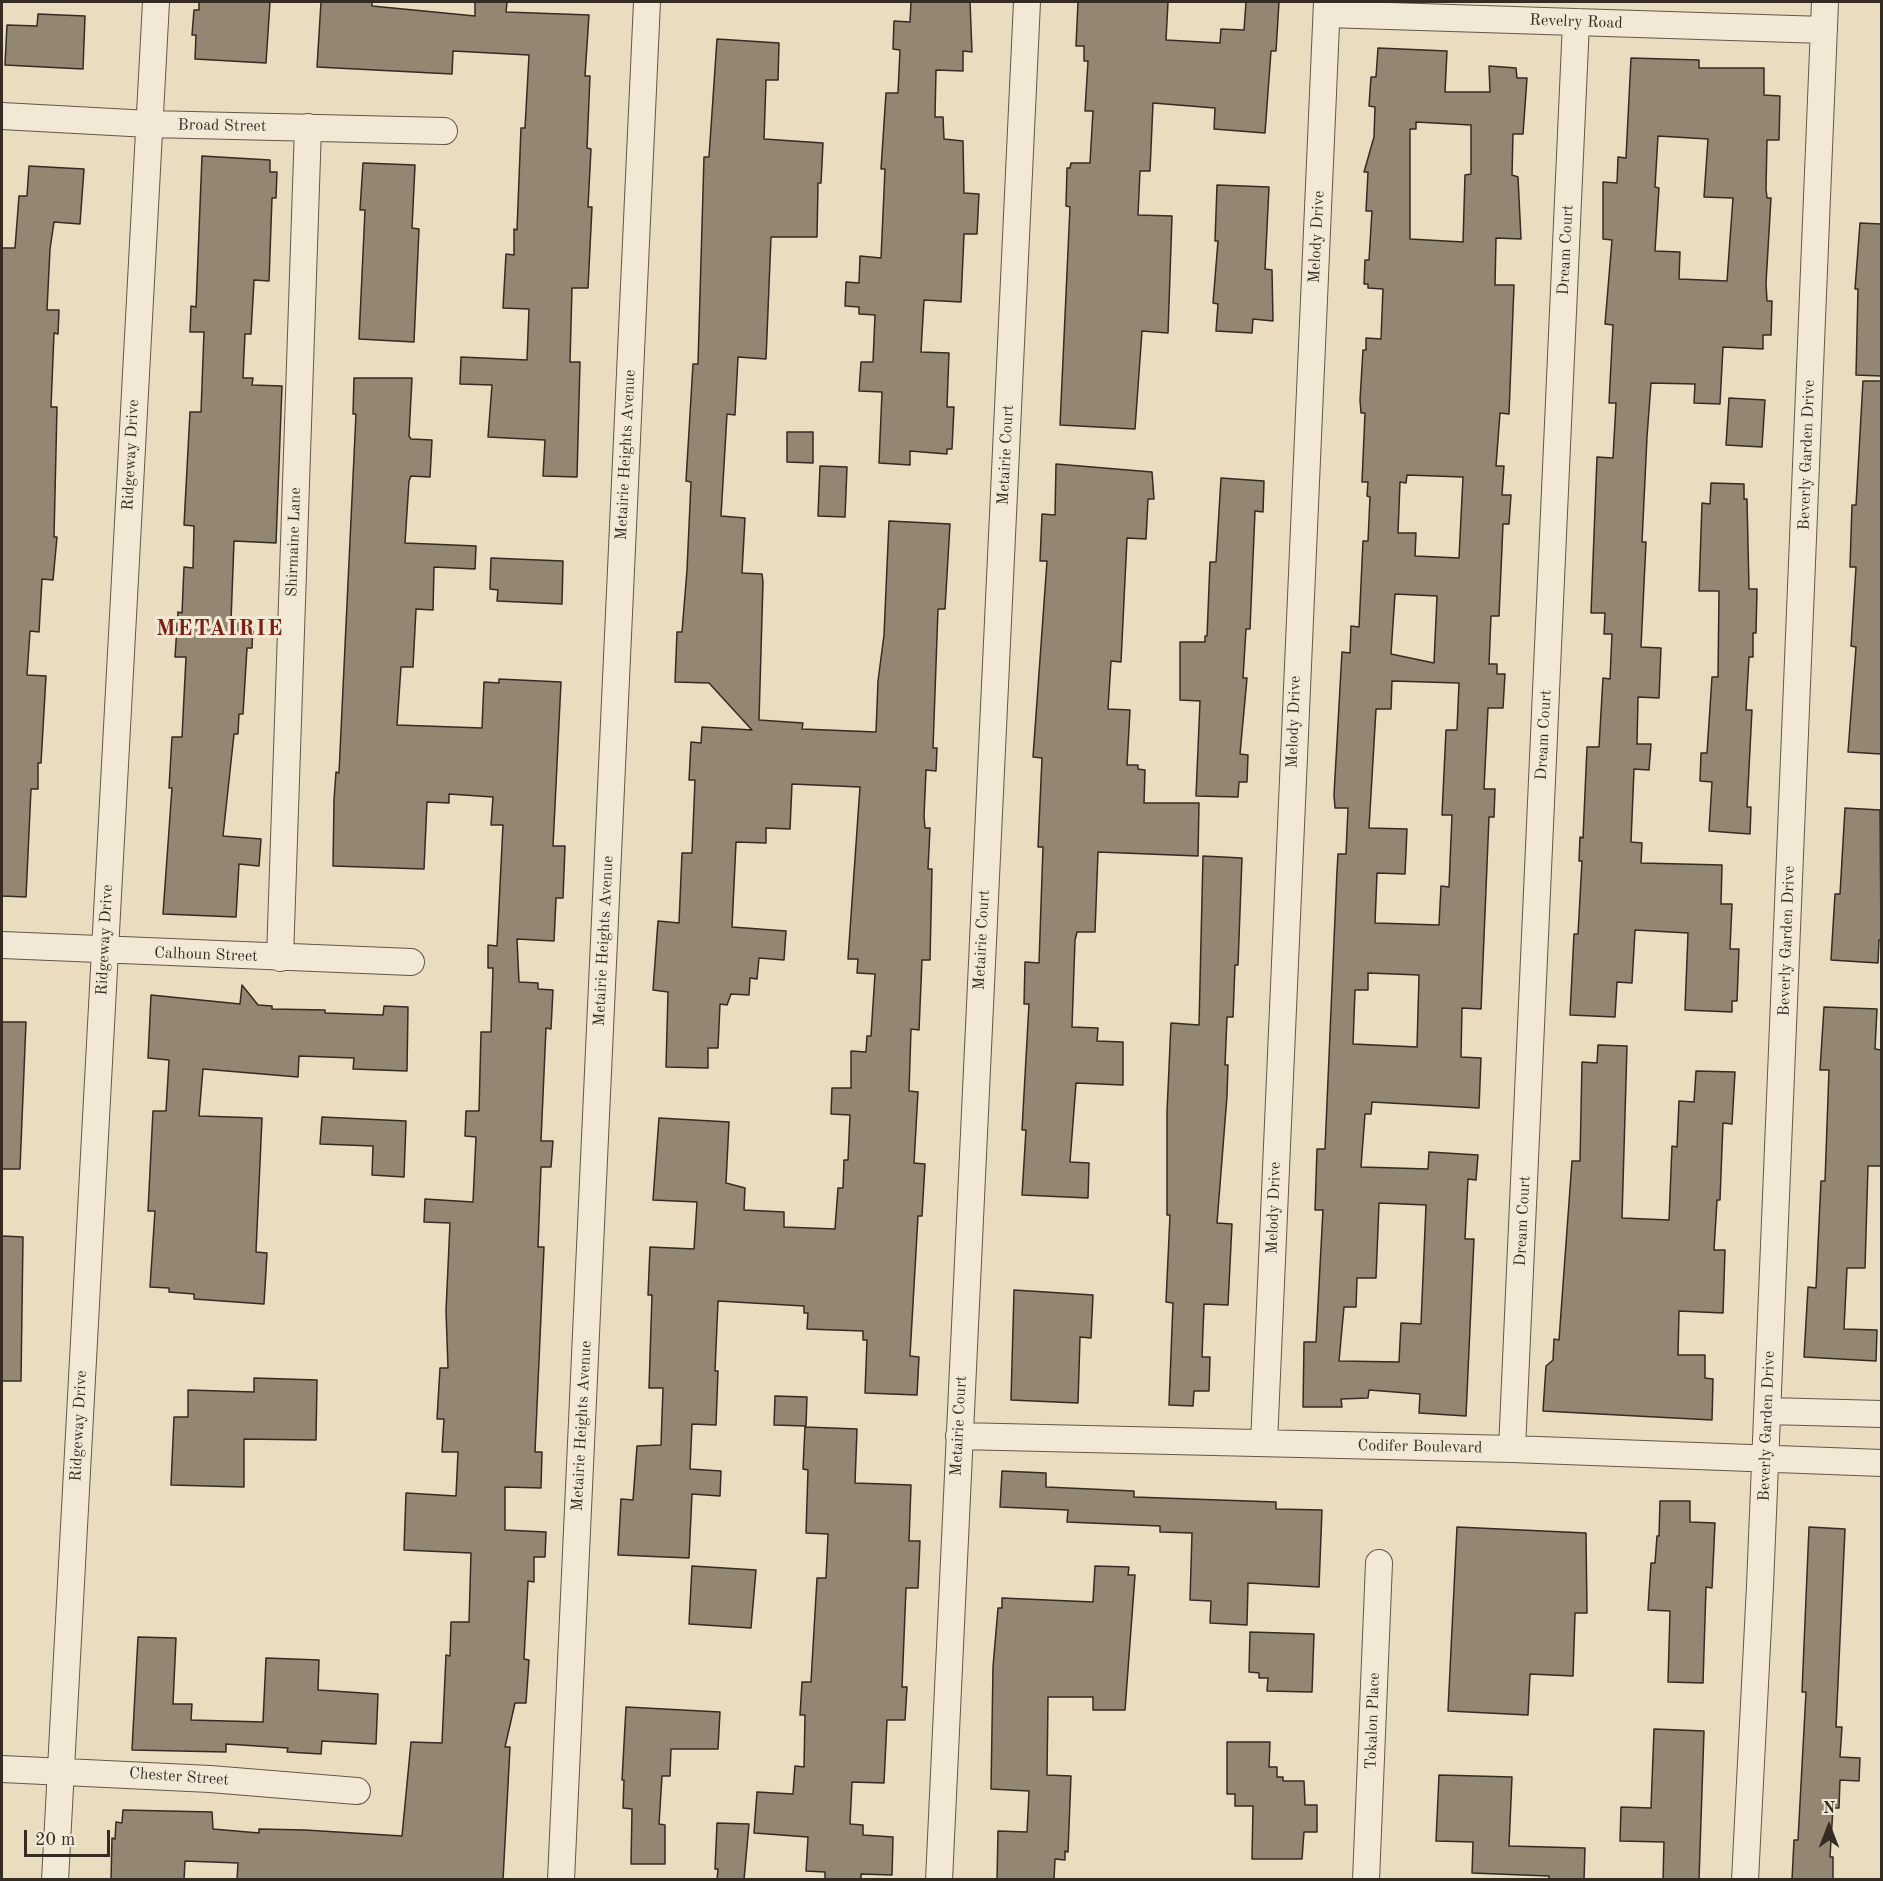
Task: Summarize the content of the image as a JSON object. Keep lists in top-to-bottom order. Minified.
{"streets":{"street":["Revelry Road","Broad Street","Melody Drive","Dream Court","Ridgeway Drive","Metairie Heights Avenue","Metairie Court","Beverly Garden Drive","Shirmaine Lane","Calhoun Street","Codifer Boulevard","Tokalon Place","Chester Street"]},"crossings":[["Revelry Road","Melody Drive"],["Revelry Road","Dream Court"],["Revelry Road","Beverly Garden Drive"],["Broad Street","Ridgeway Drive"],["Broad Street","Shirmaine Lane"],["Melody Drive","Codifer Boulevard"],["Dream Court","Codifer Boulevard"],["Ridgeway Drive","Calhoun Street"],["Ridgeway Drive","Chester Street"],["Metairie Court","Codifer Boulevard"],["Beverly Garden Drive","Codifer Boulevard"],["Shirmaine Lane","Calhoun Street"]],"districts":["METAIRIE"],"scale_bar":"20 m","north":"top"}
